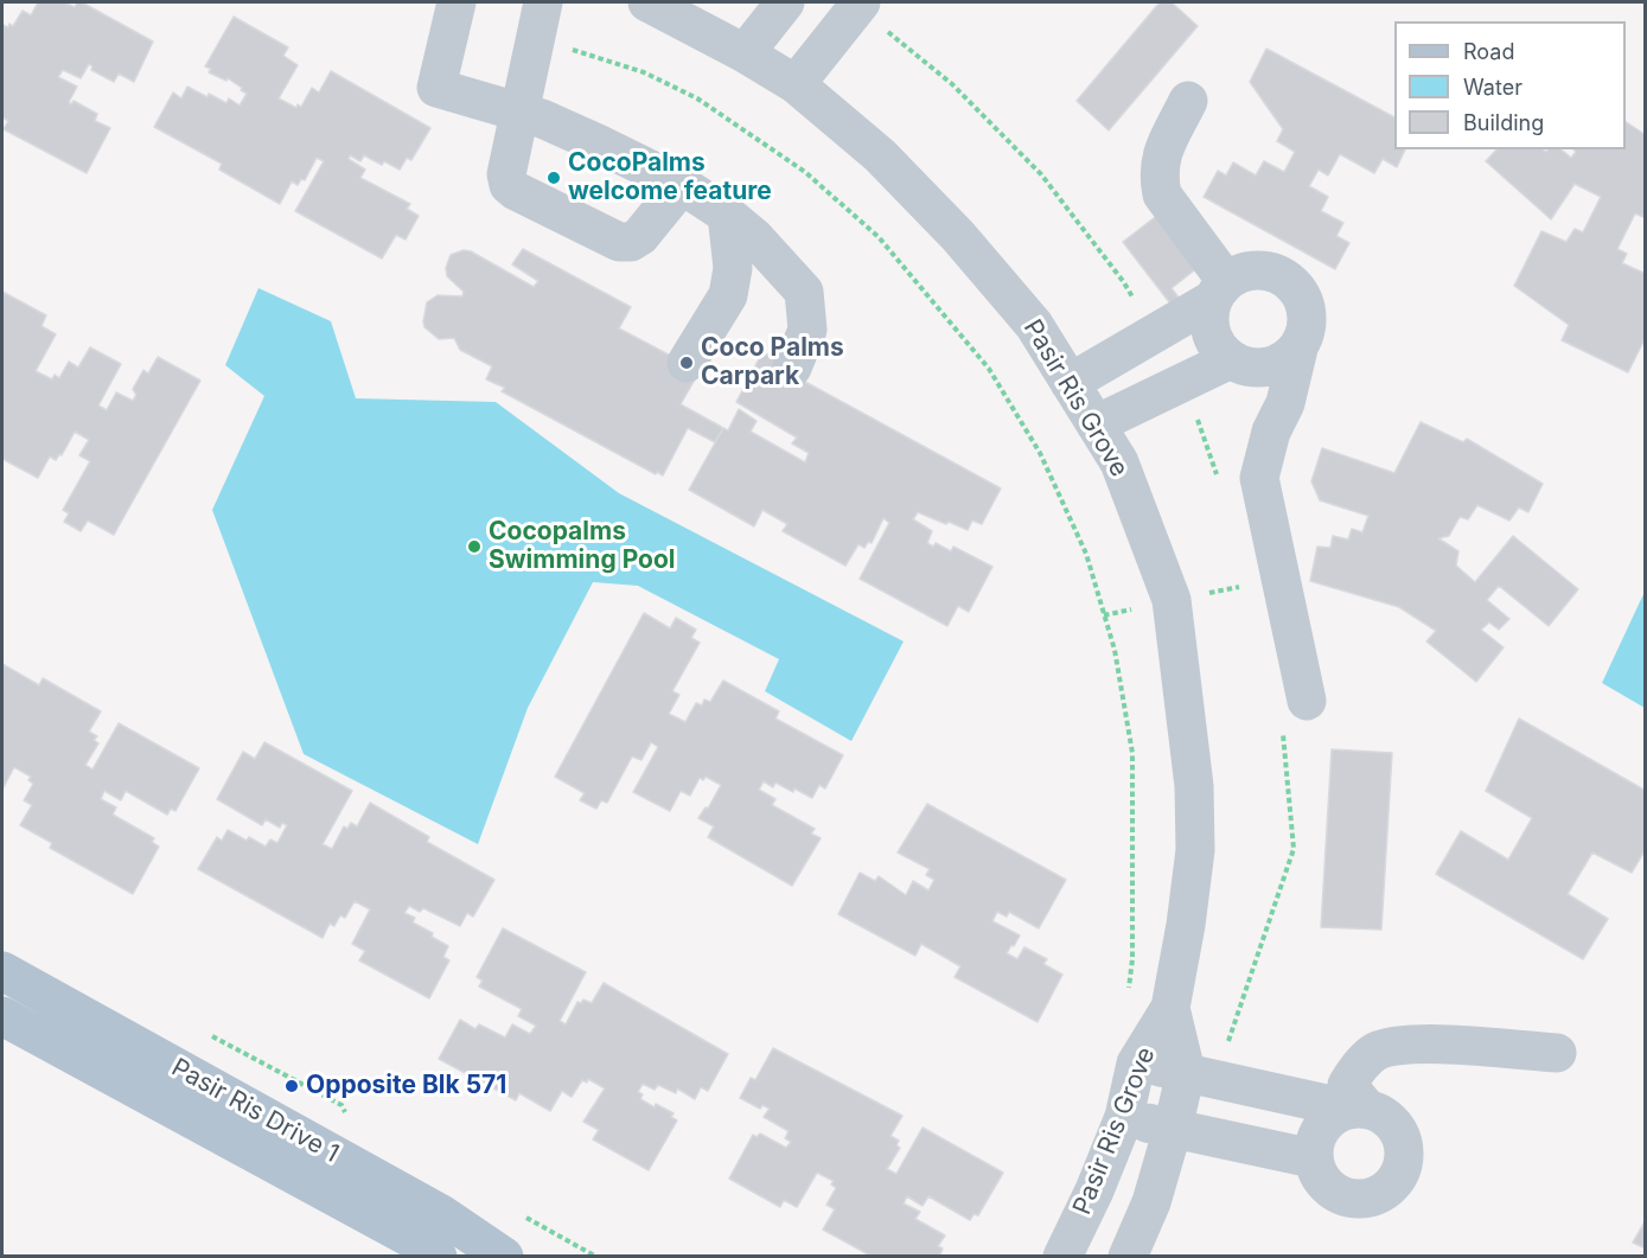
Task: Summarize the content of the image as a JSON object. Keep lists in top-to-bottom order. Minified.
{"streets":{"main road":["Pasir Ris Drive 1"],"street":["Pasir Ris Grove"]},"places":["CocoPalms welcome feature","Coco Palms Carpark","Cocopalms Swimming Pool","Opposite Blk 571"],"legend":["Road","Water","Building"]}
